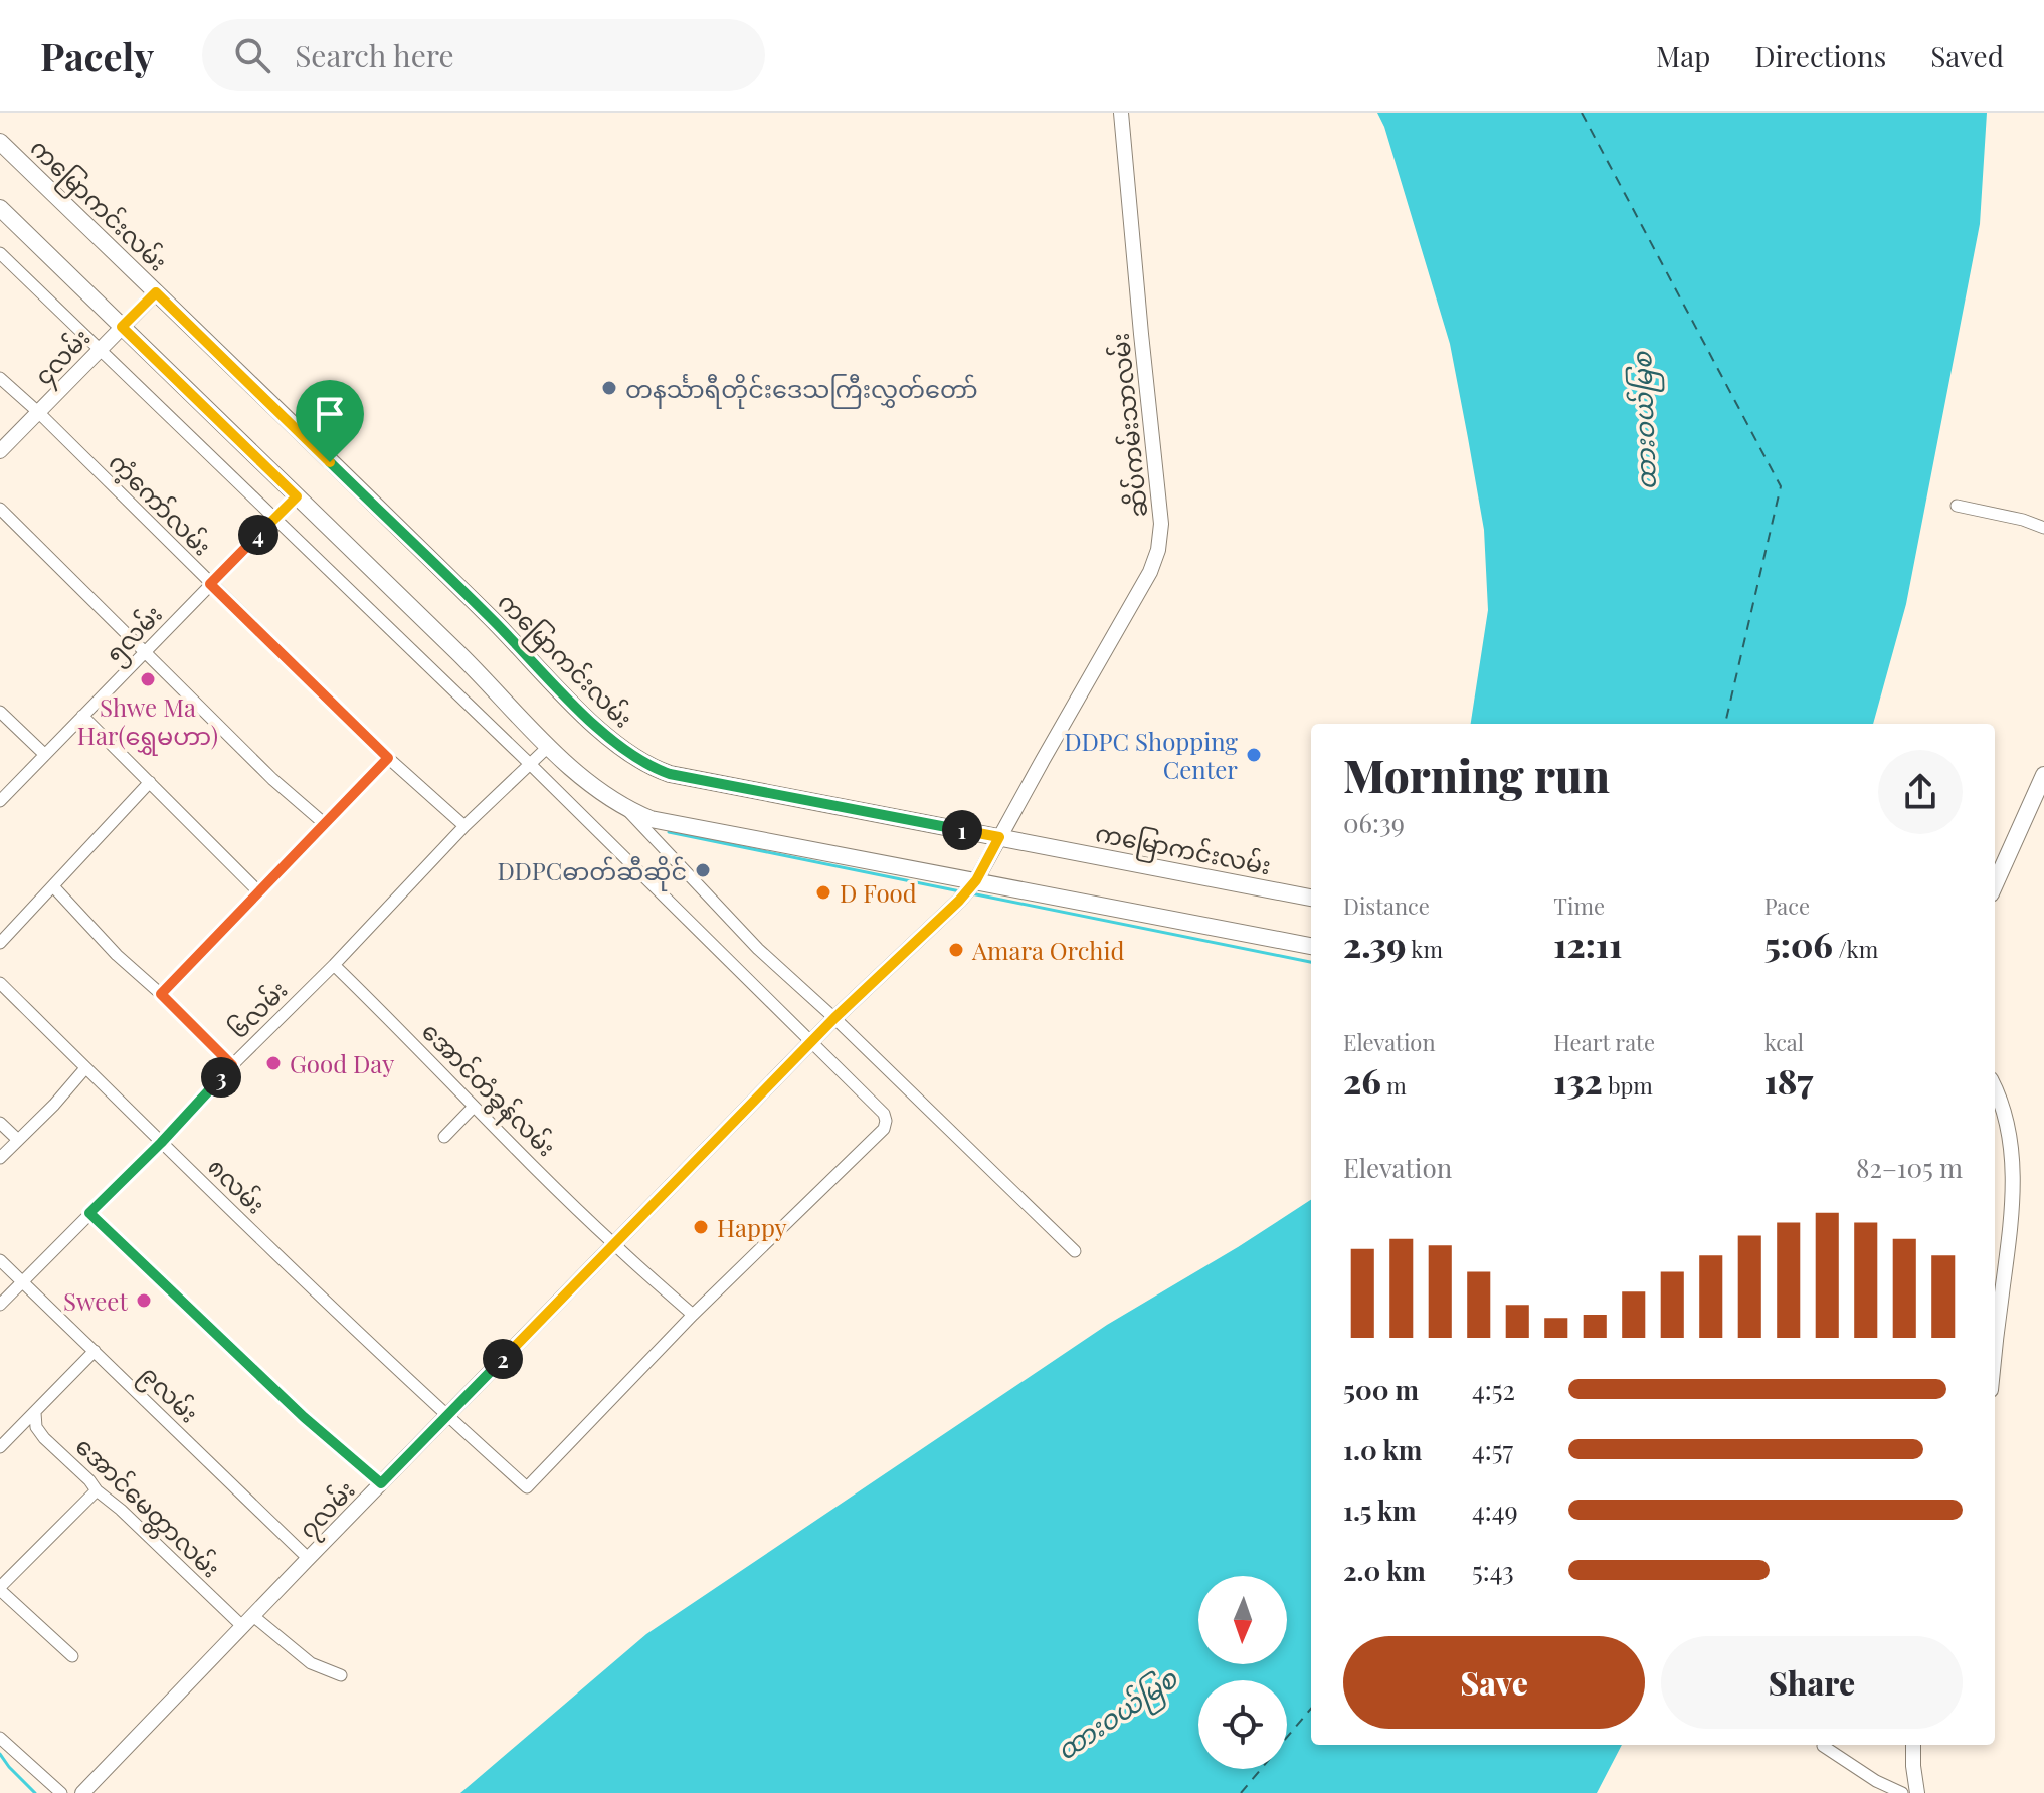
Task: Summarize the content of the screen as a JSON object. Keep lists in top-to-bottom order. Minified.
{"streets":{"main road":["ကမြောကင်းလမ်း"],"street":["၄လမ်း","ဆိပ်ကမ်းသာလမ်း","ကံ့ကော်လမ်း","၅လမ်း","၆လမ်း","အောင်တံခွန်လမ်း","၈လမ်း","၉လမ်း","အောင်မေတ္တာလမ်း","၇လမ်း"]},"crossings":[["ကမြောကင်းလမ်း","၄လမ်း"],["ကမြောကင်းလမ်း","ဆိပ်ကမ်းသာလမ်း"],["၄လမ်း","ကံ့ကော်လမ်း"],["ဆိပ်ကမ်းသာလမ်း","၇လမ်း"],["ကံ့ကော်လမ်း","၅လမ်း"],["ကံ့ကော်လမ်း","၆လမ်း"],["၆လမ်း","အောင်တံခွန်လမ်း"],["၆လမ်း","၈လမ်း"],["၆လမ်း","၉လမ်း"],["အောင်တံခွန်လမ်း","၈လမ်း"],["အောင်တံခွန်လမ်း","၇လမ်း"],["၈လမ်း","၇လမ်း"],["၉လမ်း","၇လမ်း"],["အောင်မေတ္တာလမ်း","၇လမ်း"]],"water":["ထားဝယ်မြစ"],"places":["တနင်္သာရီတိုင်းဒေသကြီးလွှတ်တော်","Shwe Ma Har(‌‌ရွှေမဟာ)","DDPC Shopping Center","DDPCဓာတ်ဆီဆိုင်","D Food","Amara Orchid","Good Day","Happy","Sweet"],"north":"bottom","page":{"header":"Pacely","search":"Search here","nav":["Map","Directions","Saved"],"pins":["4","1","3","2"],"heading":["Morning run","06:39"],"stats":[["Distance","2.39 km"],["Time","12:11"],["Pace","5:06 /km"],["Elevation","26 m"],["Heart rate","132 bpm"],["kcal","187"]],"chart":["Elevation","82–105 m"],"list":[{"name":"500 m","note":"4:52"},{"name":"1.0 km","note":"4:57"},{"name":"1.5 km","note":"4:49"},{"name":"2.0 km","note":"5:43"}],"buttons":["Save","Share"]}}
